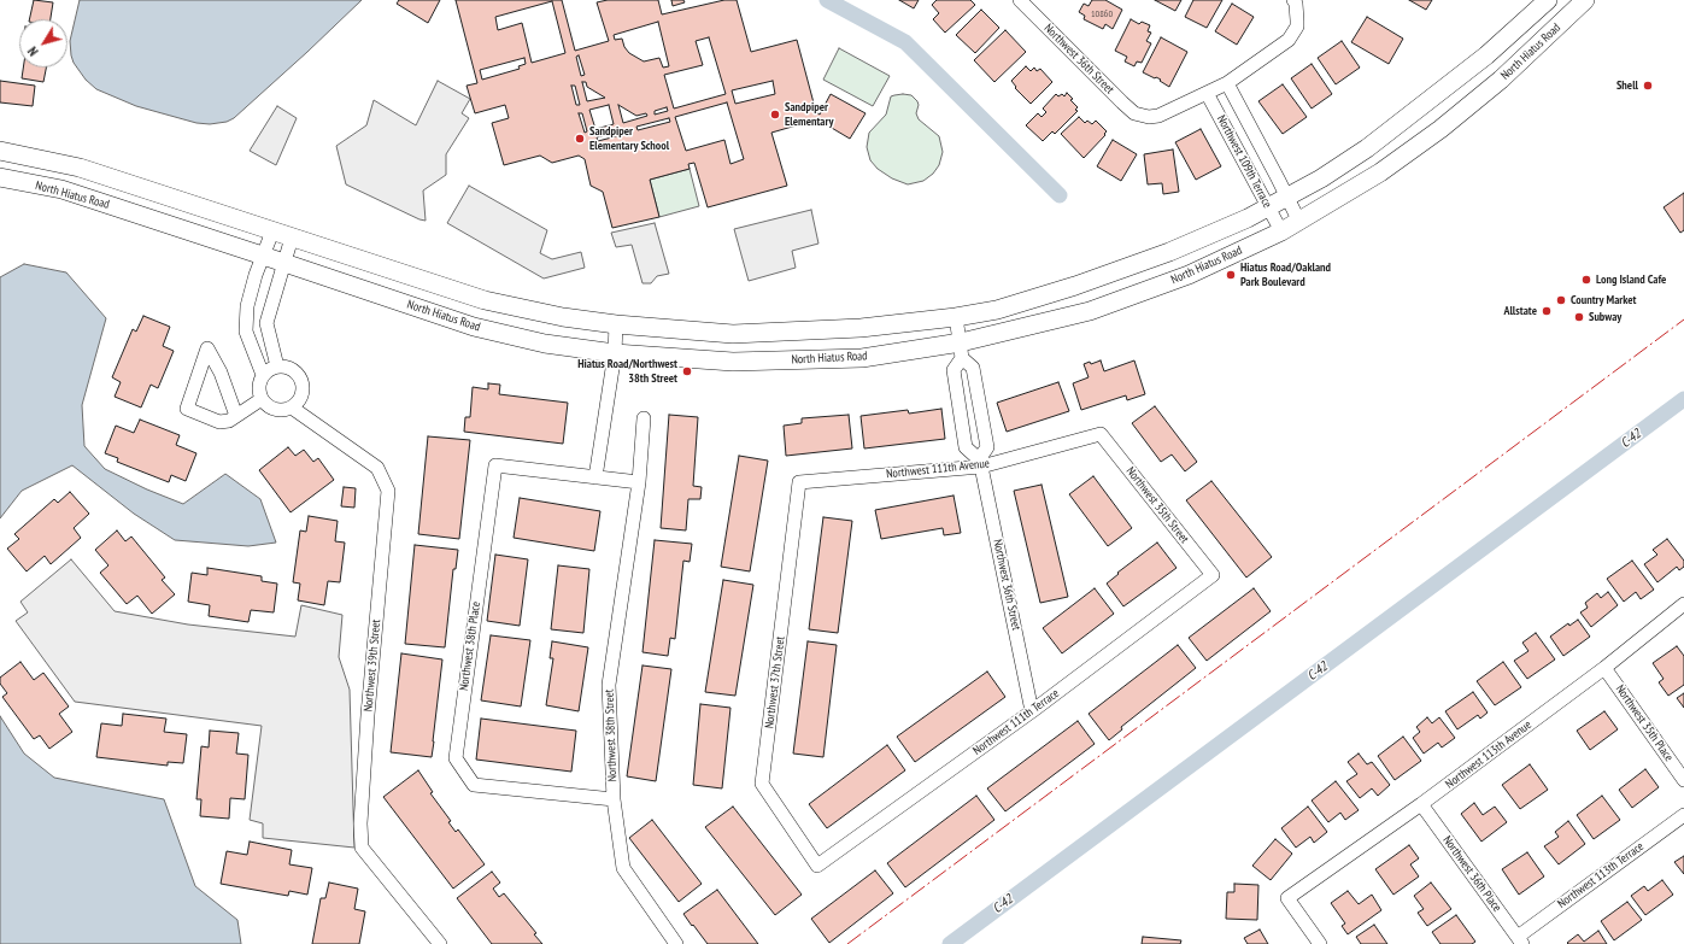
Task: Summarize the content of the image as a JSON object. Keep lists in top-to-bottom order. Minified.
{"streets":{"main road":["North Hiatus Road"],"street":["Northwest 36th Street","Northwest 109th Terrace","Northwest 111th Avenue","Northwest 35th Street","Northwest 38th Place","Northwest 39th Street","Northwest 37th Street","Northwest 111th Terrace","Northwest 35th Place","Northwest 38th Street","Northwest 113th Avenue","Northwest 36th Place","Northwest 113th Terrace"]},"crossings":[["North Hiatus Road","Northwest 36th Street"],["North Hiatus Road","Northwest 109th Terrace"],["Northwest 36th Street","Northwest 109th Terrace"],["Northwest 36th Street","Northwest 111th Avenue"],["Northwest 36th Street","Northwest 111th Terrace"],["Northwest 111th Avenue","Northwest 35th Street"],["Northwest 111th Avenue","Northwest 37th Street"],["Northwest 35th Street","Northwest 111th Terrace"],["Northwest 38th Place","Northwest 38th Street"],["Northwest 37th Street","Northwest 111th Terrace"],["Northwest 35th Place","Northwest 113th Avenue"],["Northwest 113th Avenue","Northwest 36th Place"],["Northwest 36th Place","Northwest 113th Terrace"]],"water":["C-42"],"places":["Shell","Sandpiper Elementary","Sandpiper Elementary School","Hiatus Road/Oakland Park Boulevard","Long Island Cafe","Country Market","Allstate","Subway","Hiatus Road/Northwest 38th Street"],"house_numbers":["10860"],"north":"bottom left"}
